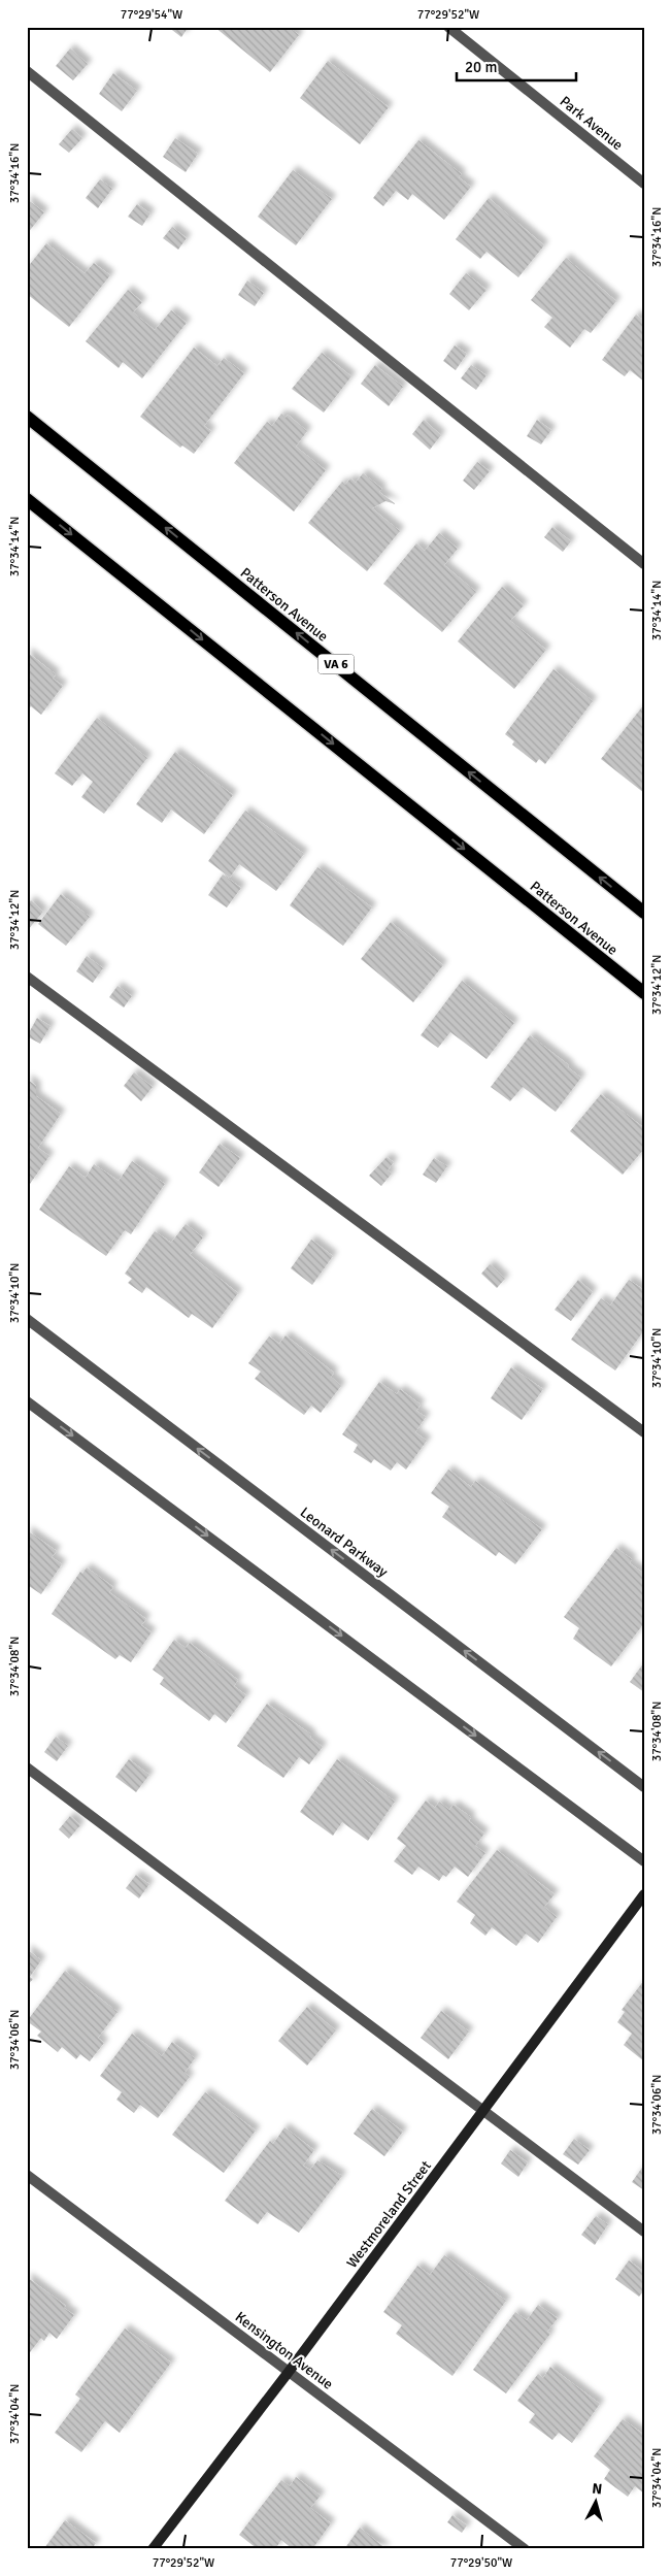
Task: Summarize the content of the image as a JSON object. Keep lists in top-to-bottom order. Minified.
{"streets":{"main road":["Patterson Avenue","VA 6"],"street":["Park Avenue","Leonard Parkway","Westmoreland Street","Kensington Avenue"]},"crossings":[["Westmoreland Street","Kensington Avenue"]],"scale_bar":"20 m","north":"top","coordinates":["77°29'54\"W","77°29'52\"W","37°34'16\"N","37°34'14\"N","37°34'12\"N","37°34'10\"N","37°34'08\"N","37°34'06\"N","37°34'04\"N","77°29'50\"W"]}
